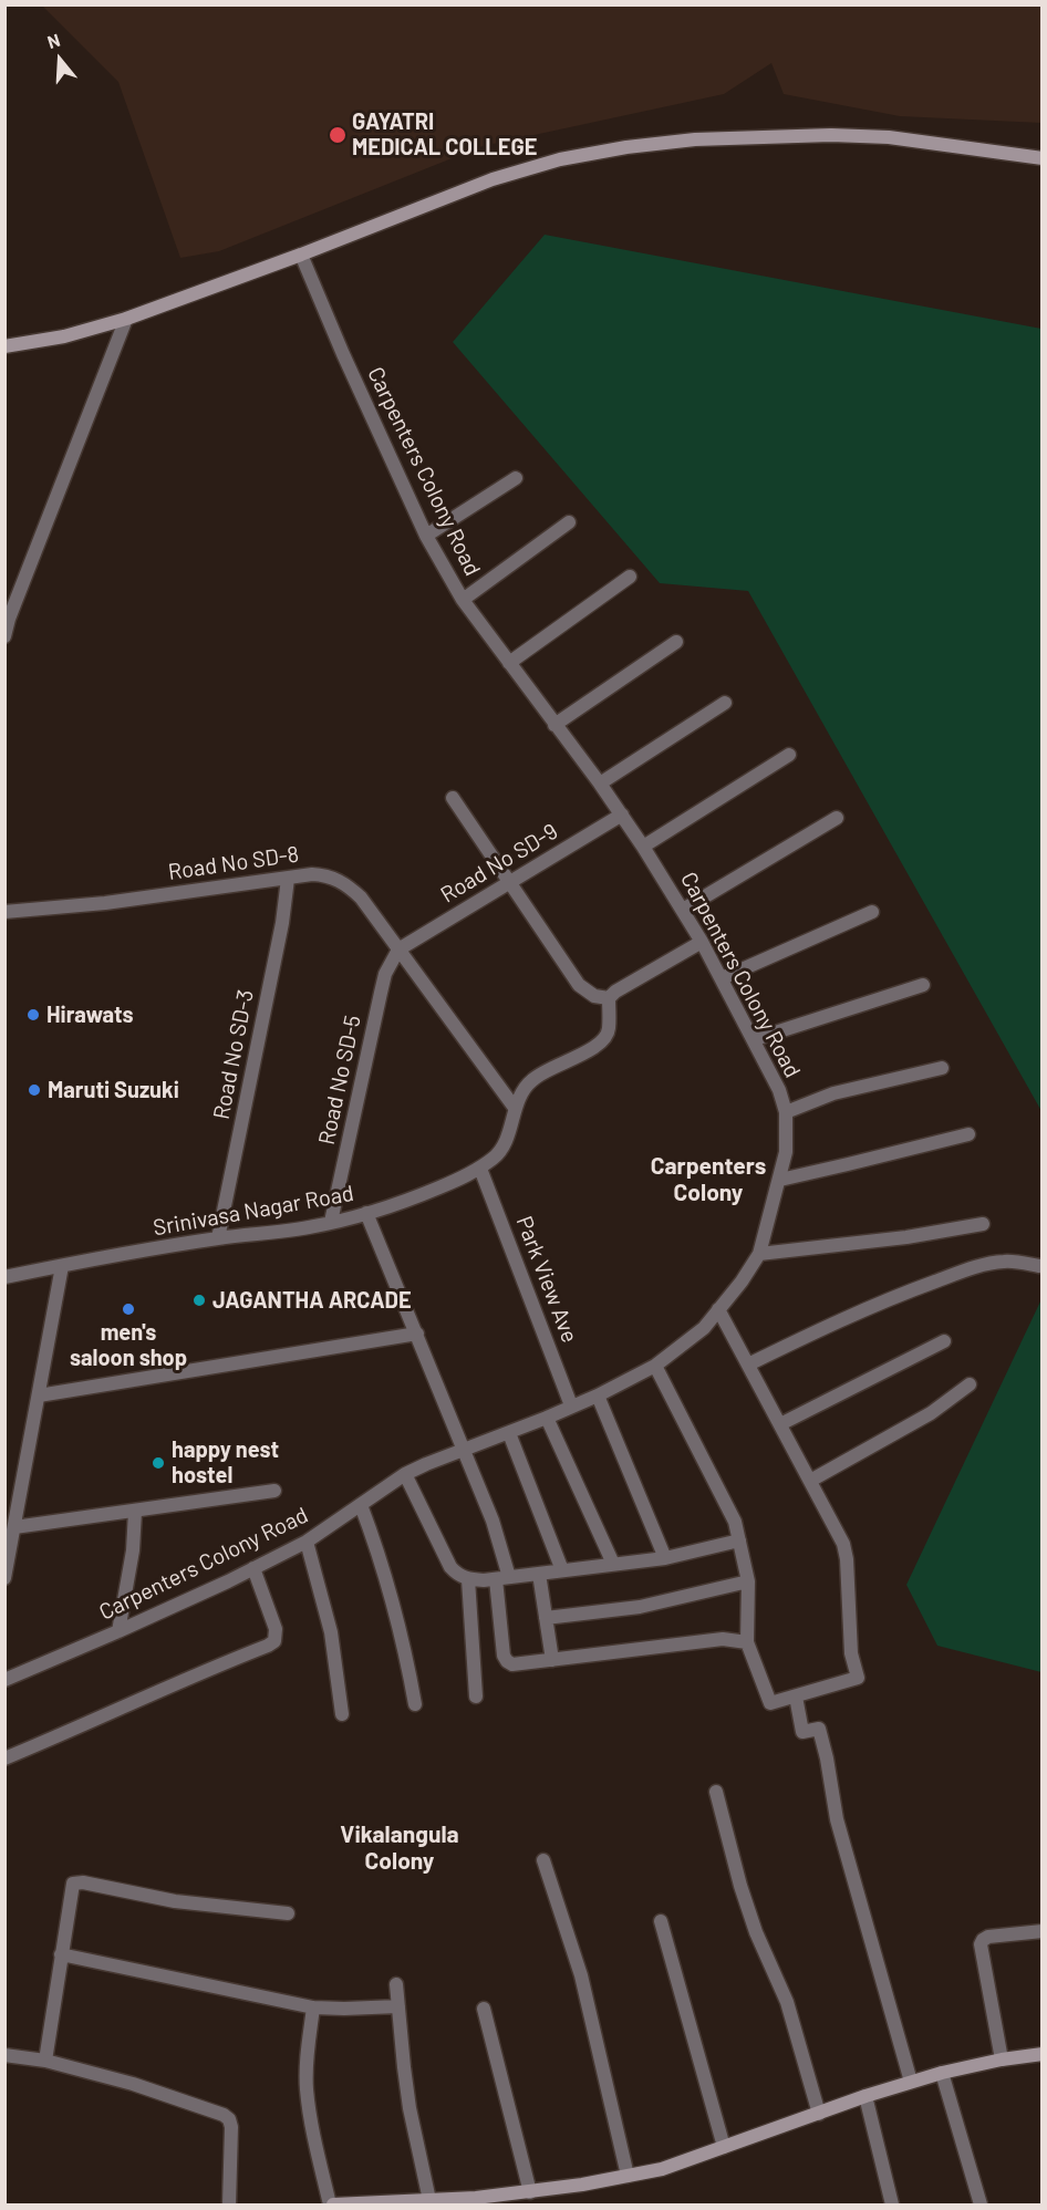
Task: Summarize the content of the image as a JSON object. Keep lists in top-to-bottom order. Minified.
{"streets":{"street":["Carpenters Colony Road","Road No SD-8","Road No SD-9","Road No SD-3","Road No SD-5","Srinivasa Nagar Road","Park View Ave"]},"crossings":[["Carpenters Colony Road","Road No SD-9"],["Carpenters Colony Road","Park View Ave"],["Road No SD-8","Road No SD-9"],["Road No SD-8","Road No SD-3"],["Road No SD-8","Road No SD-5"],["Road No SD-8","Srinivasa Nagar Road"],["Road No SD-9","Road No SD-5"],["Road No SD-3","Srinivasa Nagar Road"],["Road No SD-5","Srinivasa Nagar Road"],["Srinivasa Nagar Road","Park View Ave"]],"districts":["Carpenters Colony","Vikalangula Colony"],"places":["GAYATRI MEDICAL COLLEGE","Hirawats","Maruti Suzuki","JAGANTHA ARCADE","men's saloon shop","happy nest hostel"],"north":"top"}
